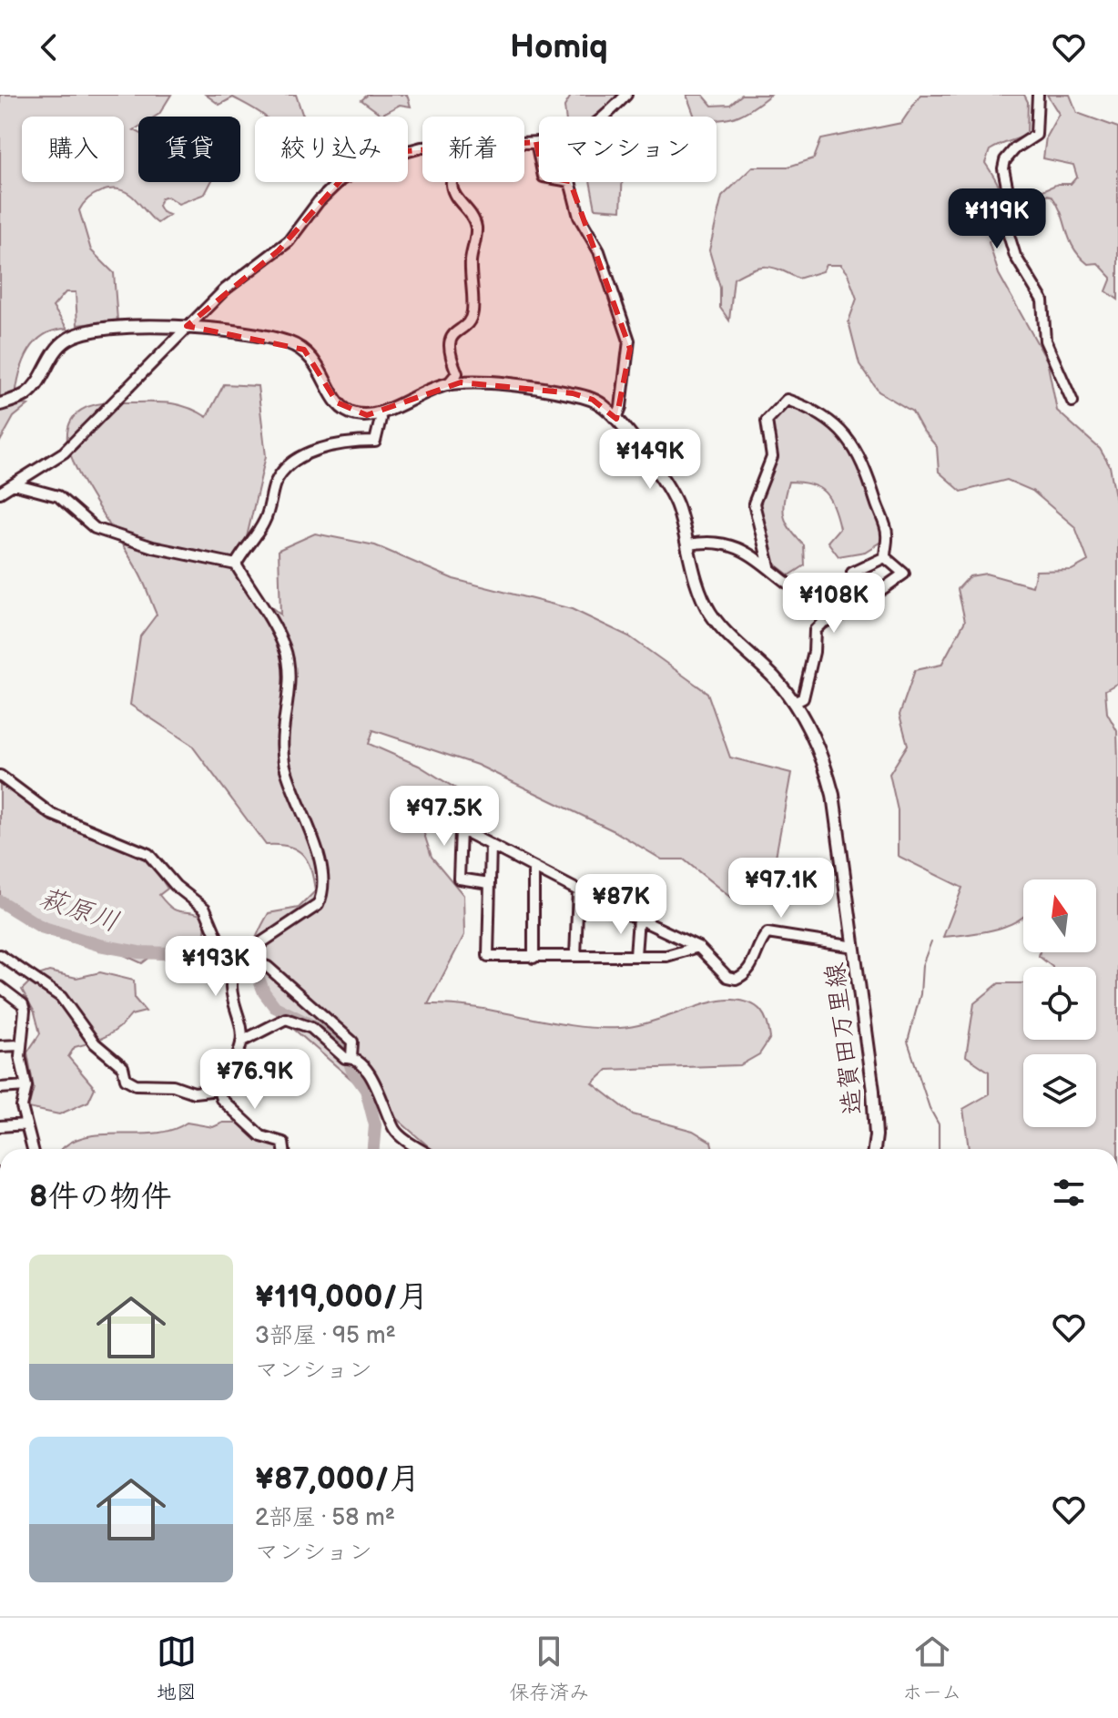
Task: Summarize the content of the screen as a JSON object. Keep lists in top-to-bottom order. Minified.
{"streets":{"main road":["造賀田万里線"]},"water":["萩原川"],"north":"top","page":{"header":"Homiq","chip":["購入","賃貸","絞り込み","新着","マンション"],"price":["¥119K","¥149K","¥108K","¥97.5K","¥97.1K","¥87K","¥193K","¥76.9K"],"heading":"8件の物件","list":[{"name":"¥119,000/月","note":"3部屋 · 95 m² · マンション"},{"name":"¥87,000/月","note":"2部屋 · 58 m² · マンション"}],"tabs":["地図","保存済み","ホーム"]}}
